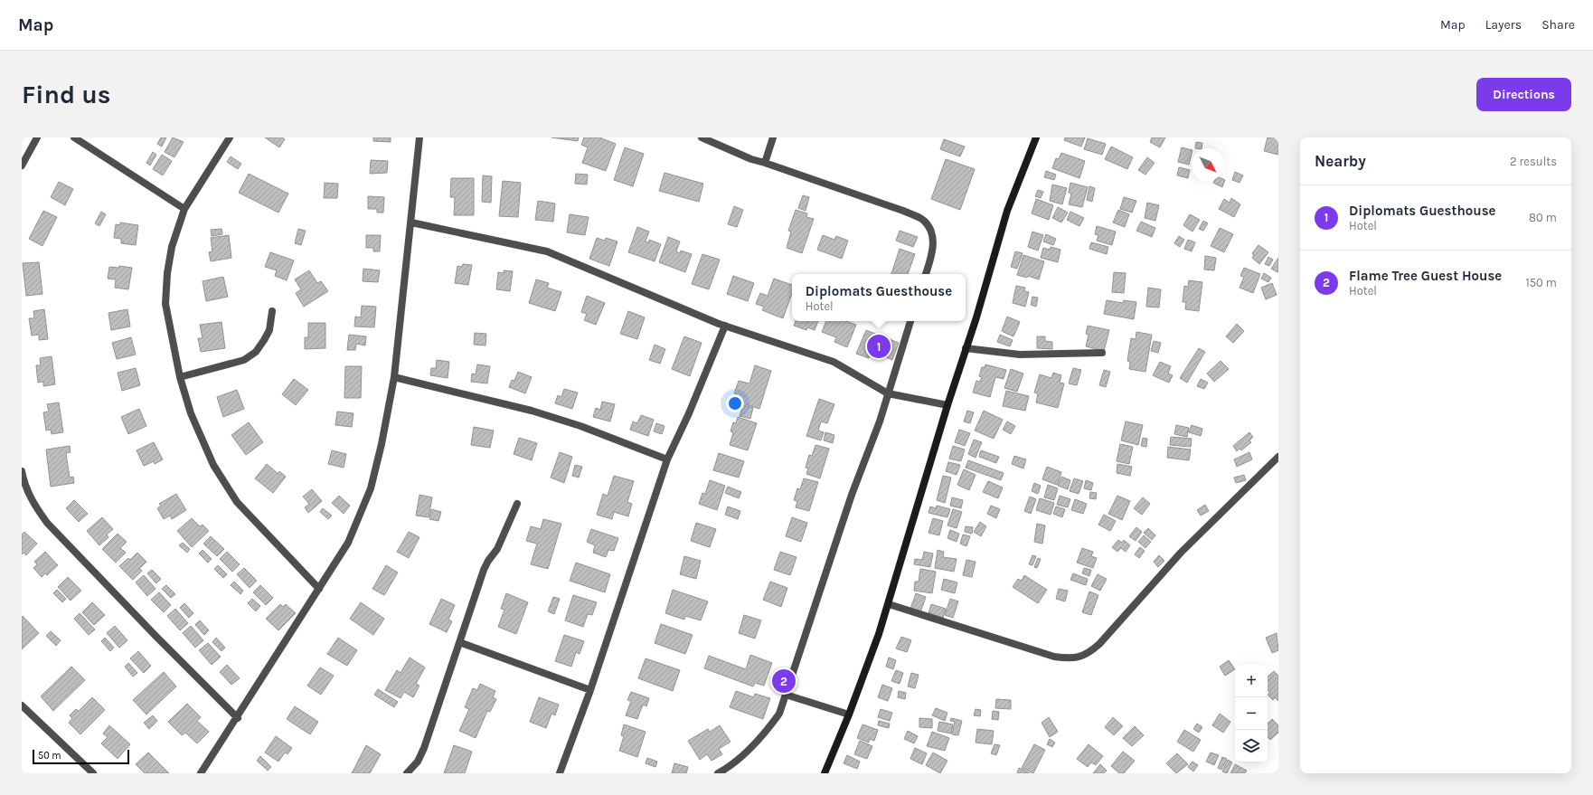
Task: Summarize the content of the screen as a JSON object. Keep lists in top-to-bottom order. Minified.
{"scale_bar":"50 m","north":"bottom right","page":{"header":"Map","nav":["Map","Layers","Share"],"buttons":"Directions","title":"Find us","heading":["Nearby","2 results"],"list":[{"mark":"1","name":"Diplomats Guesthouse","note":"Hotel","value":"80 m"},{"mark":"2","name":"Flame Tree Guest House","note":"Hotel","value":"150 m"}],"popup":["Diplomats Guesthouse","Hotel"],"pins":["1","2"],"map_buttons":["+","−"],"scale":"50 m"}}
